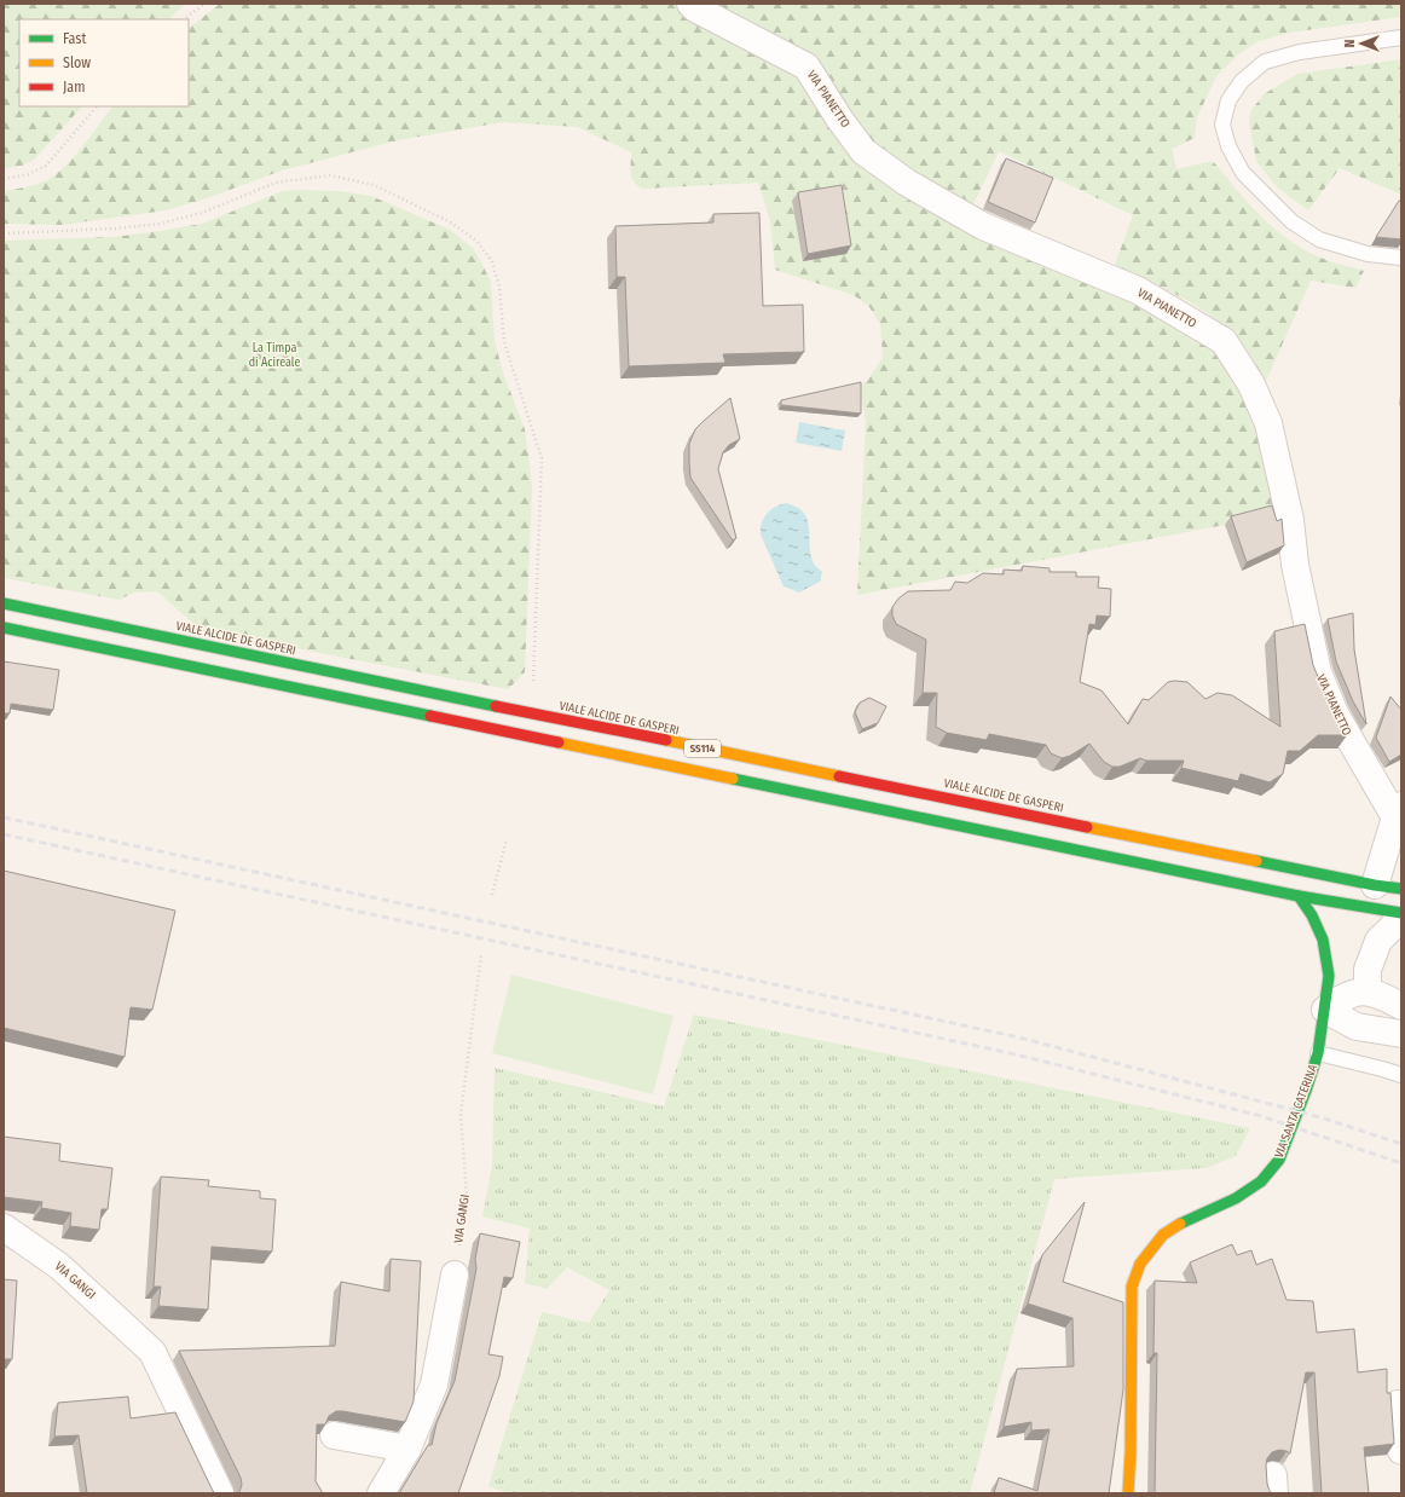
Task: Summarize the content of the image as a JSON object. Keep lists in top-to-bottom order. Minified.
{"streets":{"main road":["VIALE ALCIDE DE GASPERI","SS114","VIA SANTA CATERINA"],"street":["VIA PIANETTO","VIA GANGI"]},"crossings":[["SS114","VIA SANTA CATERINA"]],"parks":["La Timpa di Acireale"],"legend":["Fast","Slow","Jam"],"north":"left"}
